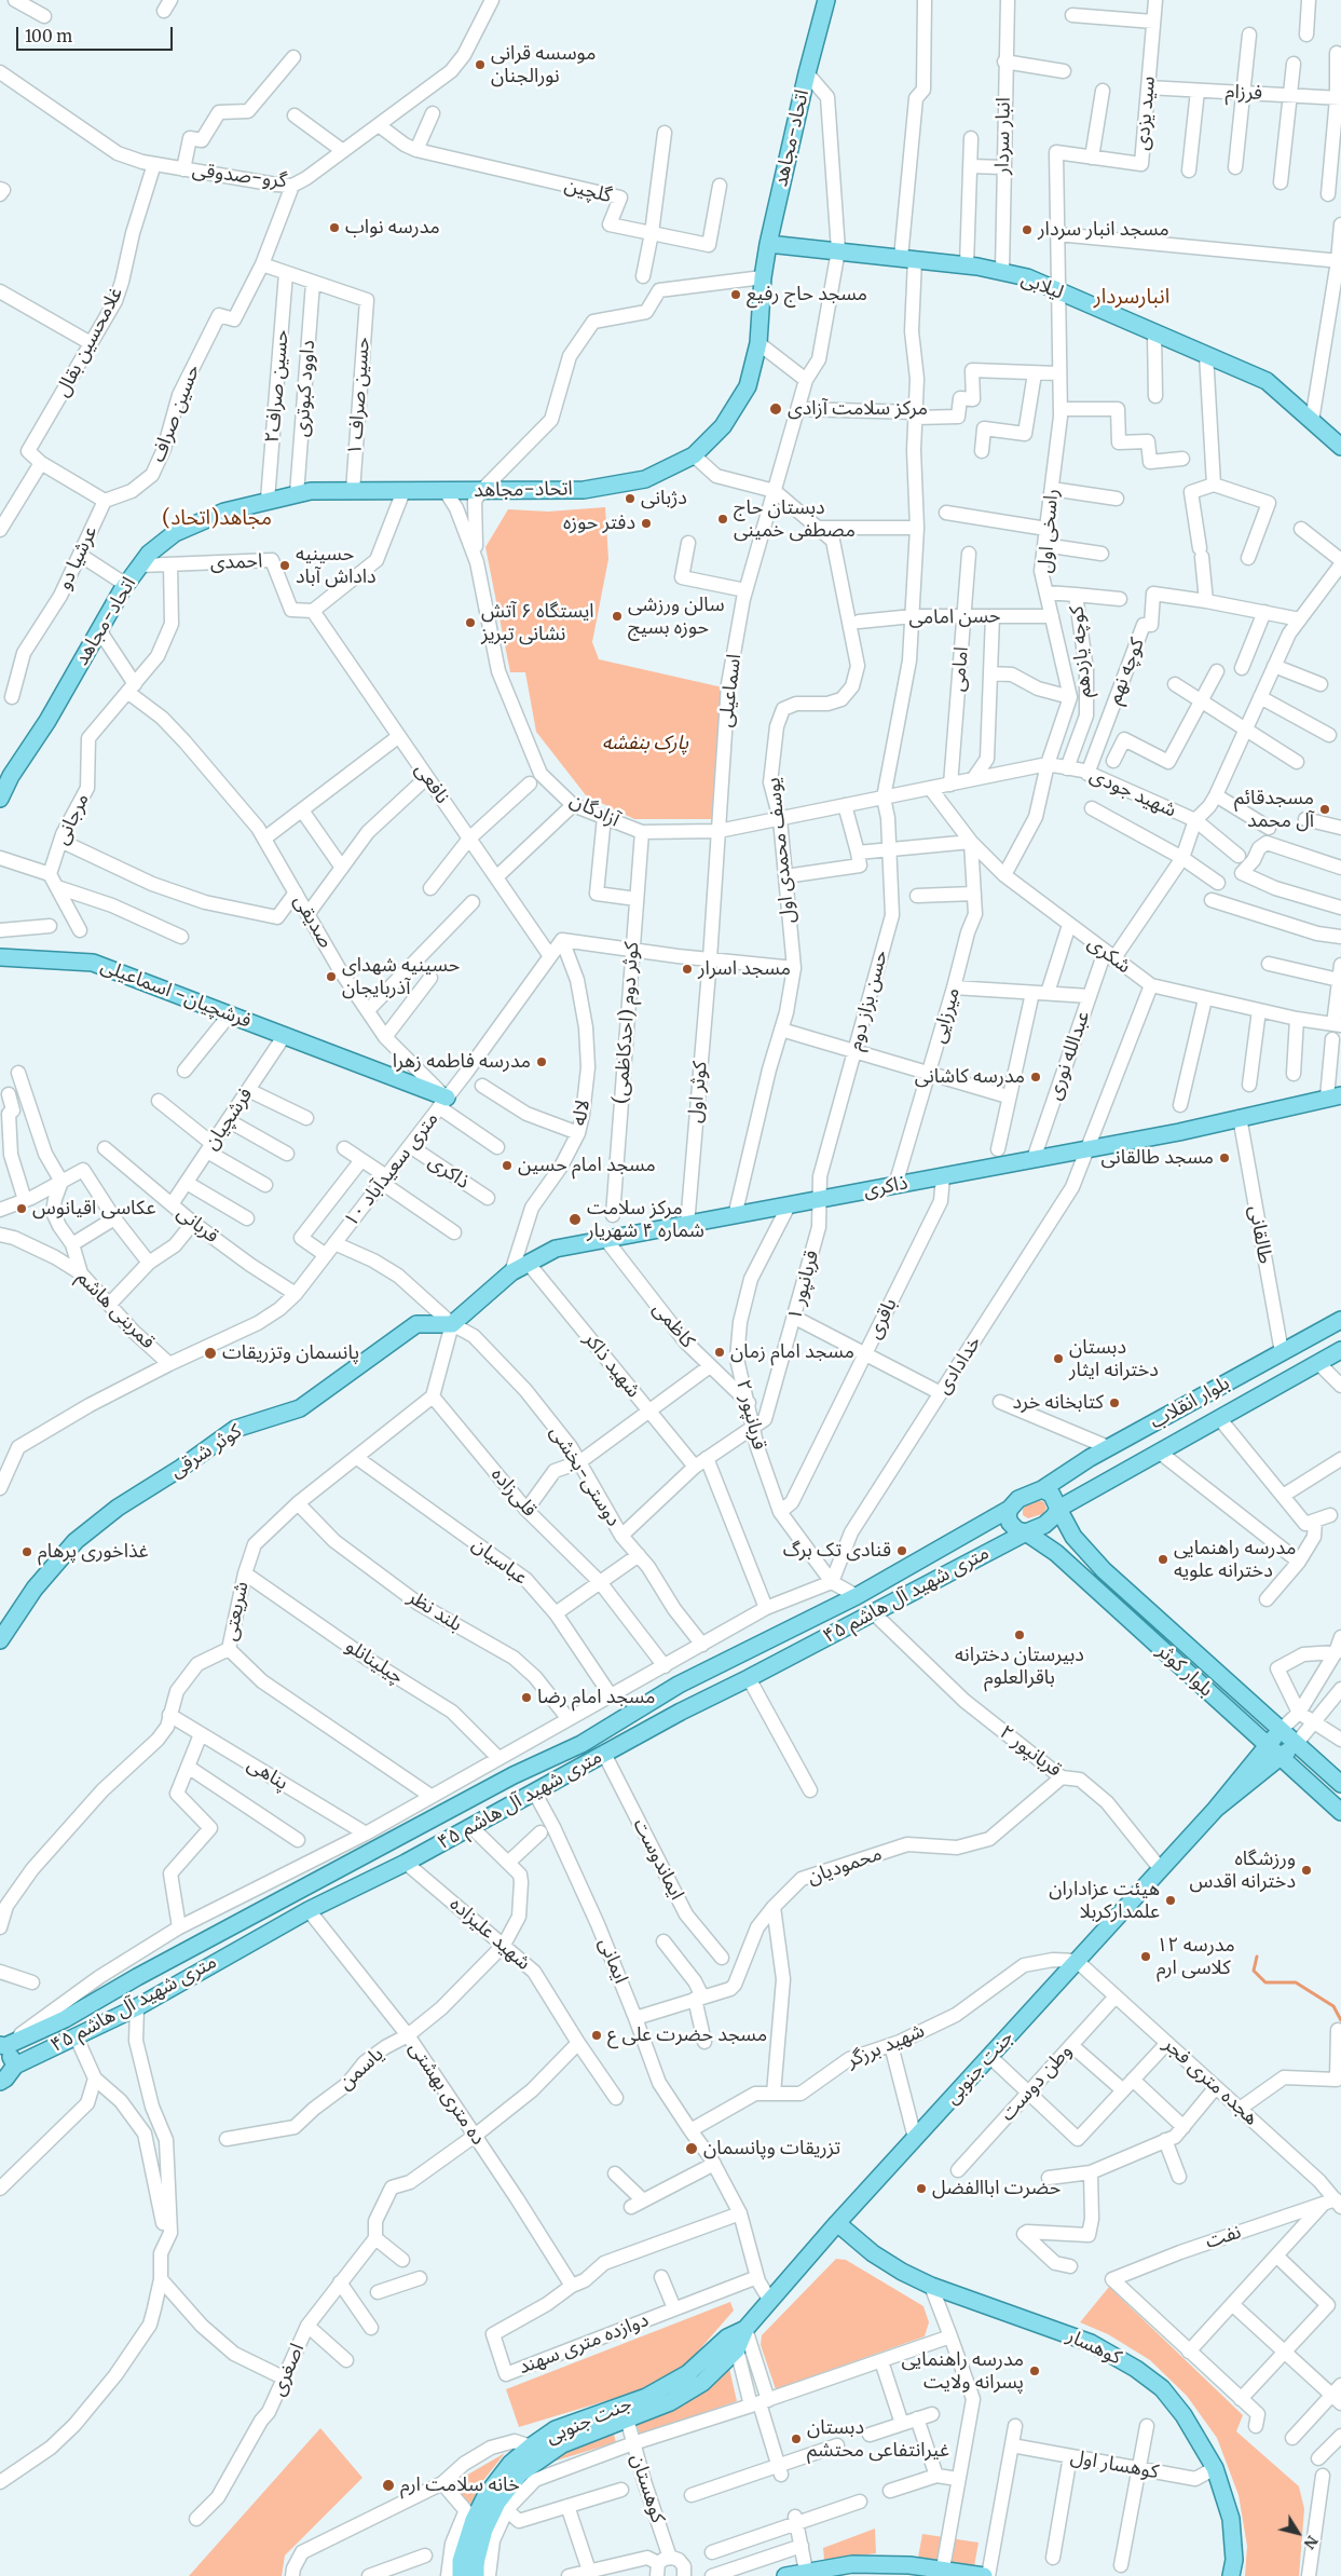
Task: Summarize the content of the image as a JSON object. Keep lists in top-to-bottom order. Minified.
{"streets":{"main road":["اتحاد-مجاهد","لیلابی","فرشچیان- اسماعیلی","ذاکری","بلوار انقلاب","کوثر شرقی","۴۵ متری شهید آل هاشم","بلوار کوثر","جنت جنوبی","کوهسار"],"street":["فرزام","سید یزدی","انبار سردار","گرو-صدوقی","گلچین","غلامحسین بقال","حسین صراف۲","داوود کبوتری","حسین صراف ۱","حسین صراف","راسخی اول","عرشیا دو","احمدی","حسن امامی","کوچه یازدهم","امامی","کوچه نهم","اسماعیلی","نافعی","شهید جودی","آزادگان","مرجانی","یوسف محمدی اول","صدیقی","شکری","حسن بزاز دوم","میرزایی","کوثر دوم (احدکاظمی)","عبدالله نوری","کوثر اول","لاله","فرشچیان","۱۰ متری سعیدآباد","قربانی","طالقانی","قربانپور ۱","قمربنی هاشم","باقری","کاظمی","شهید ذاکر","خدادادی","قربانپور ۲","دوستی-بخشی","قلی‌زاده","عباسیان","شریعتی","بلند نظر","چیلینانلو","پناهی","ایماندوست","محمودیان","شهید علیزاده","ایمانی","شهید برزگر","یاسمن","هجده متری فجر","وطن دوست","ده متری بهشتی","نفت","دوازده متری سهند","اصغری","کوهسار اول","کوهستان"]},"crossings":[["فرزام","سید یزدی"],["سید یزدی","لیلابی"],["سید یزدی","راسخی اول"],["انبار سردار","لیلابی"],["اتحاد-مجاهد","لیلابی"],["اتحاد-مجاهد","حسین صراف۲"],["اتحاد-مجاهد","داوود کبوتری"],["اتحاد-مجاهد","حسین صراف ۱"],["اتحاد-مجاهد","احمدی"],["اتحاد-مجاهد","اسماعیلی"],["اتحاد-مجاهد","یوسف محمدی اول"],["گرو-صدوقی","گلچین"],["گرو-صدوقی","غلامحسین بقال"],["گرو-صدوقی","حسین صراف"],["لیلابی","راسخی اول"],["لیلابی","اسماعیلی"],["داوود کبوتری","حسین صراف ۱"],["حسین صراف","عرشیا دو"],["راسخی اول","حسن امامی"],["راسخی اول","کوچه یازدهم"],["احمدی","نافعی"],["احمدی","مرجانی"],["حسن امامی","امامی"],["کوچه یازدهم","شهید جودی"],["امامی","شهید جودی"],["کوچه نهم","شهید جودی"],["اسماعیلی","آزادگان"],["اسماعیلی","یوسف محمدی اول"],["اسماعیلی","کوثر اول"],["نافعی","۱۰ متری سعیدآباد"],["شهید جودی","آزادگان"],["شهید جودی","یوسف محمدی اول"],["شهید جودی","شکری"],["شهید جودی","حسن بزاز دوم"],["شهید جودی","عبدالله نوری"],["آزادگان","یوسف محمدی اول"],["آزادگان","کوثر دوم (احدکاظمی)"],["مرجانی","صدیقی"],["یوسف محمدی اول","ذاکری"],["صدیقی","فرشچیان- اسماعیلی"],["صدیقی","۱۰ متری سعیدآباد"],["شکری","میرزایی"],["شکری","عبدالله نوری"],["شکری","خدادادی"],["فرشچیان- اسماعیلی","فرشچیان"],["فرشچیان- اسماعیلی","۱۰ متری سعیدآباد"],["حسن بزاز دوم","ذاکری"],["حسن بزاز دوم","قربانپور ۱"],["میرزایی","ذاکری"],["عبدالله نوری","ذاکری"],["کوثر اول","ذاکری"],["لاله","۱۰ متری سعیدآباد"],["لاله","ذاکری"],["فرشچیان","قربانی"],["۱۰ متری سعیدآباد","ذاکری"],["۱۰ متری سعیدآباد","قربانی"],["۱۰ متری سعیدآباد","قمربنی هاشم"],["۱۰ متری سعیدآباد","دوستی-بخشی"],["ذاکری","طالقانی"],["ذاکری","قربانپور ۱"],["ذاکری","باقری"],["ذاکری","کاظمی"],["ذاکری","شهید ذاکر"],["ذاکری","خدادادی"],["ذاکری","قربانپور ۲"],["ذاکری","کوثر شرقی"],["ذاکری","دوستی-بخشی"],["طالقانی","بلوار انقلاب"],["قربانپور ۱","قربانپور ۲"],["باقری","قربانپور ۲"],["کاظمی","قربانپور ۲"],["خدادادی","قربانپور ۲"],["بلوار انقلاب","۴۵ متری شهید آل هاشم"],["بلوار انقلاب","بلوار کوثر"],["قربانپور ۲","۴۵ متری شهید آل هاشم"],["قربانپور ۲","محمودیان"],["قربانپور ۲","جنت جنوبی"],["کوثر شرقی","دوستی-بخشی"],["قلی‌زاده","شریعتی"],["عباسیان","شریعتی"],["۴۵ متری شهید آل هاشم","بلوار کوثر"],["۴۵ متری شهید آل هاشم","ایماندوست"],["۴۵ متری شهید آل هاشم","شهید علیزاده"],["۴۵ متری شهید آل هاشم","ایمانی"],["۴۵ متری شهید آل هاشم","یاسمن"],["۴۵ متری شهید آل هاشم","ده متری بهشتی"],["شریعتی","بلند نظر"],["شریعتی","چیلینانلو"],["شریعتی","پناهی"],["محمودیان","ایمانی"],["شهید علیزاده","یاسمن"],["ایمانی","شهید برزگر"],["شهید برزگر","جنت جنوبی"],["شهید برزگر","هجده متری فجر"],["جنت جنوبی","هجده متری فجر"],["جنت جنوبی","کوهسار"],["جنت جنوبی","کوهستان"],["یاسمن","ده متری بهشتی"],["هجده متری فجر","وطن دوست"],["هجده متری فجر","نفت"],["ده متری بهشتی","دوازده متری سهند"],["کوهسار","کوهسار اول"]],"districts":["انبارسردار","مجاهد(اتحاد)"],"parks":["پارک بنفشه"],"places":["موسسه قرانی نورالجنان","مدرسه نواب","مسجد انبار سردار","مسجد حاج رفیع","مرکز سلامت آزادی","دژبانی","دبستان حاج مصطفی خمینی","دفتر حوزه","حسینیه داداش آباد","سالن ورزشی حوزه بسیج","ایستگاه ۶ آتش نشانی تبریز","مسجدقائم آل محمد","مسجد اسرار","حسینیه شهدای آذربایجان","مدرسه فاطمه زهرا","مدرسه کاشانی","مسجد طالقانی","مسجد امام حسین","عکاسی اقیانوس","مرکز سلامت شماره ۴ شهریار","مسجد امام زمان","پانسمان وتزریقات","دبستان دخترانه ایثار","کتابخانه خرد","قنادی تک برگ","غذاخوری پرهام","مدرسه راهنمایی دخترانه علویه","دبیرستان دخترانه باقرالعلوم","مسجد امام رضا","ورزشگاه دخترانه اقدس","هیئت عزاداران علمدارکربلا","مدرسه ۱۲ کلاسی ارم","مسجد حضرت علی ع","تزریقات وپانسمان","حضرت اباالفضل","مدرسه راهنمایی پسرانه ولایت","دبستان غیرانتفاعی محتشم","خانه سلامت ارم"],"scale_bar":"100 m","north":"bottom right"}
